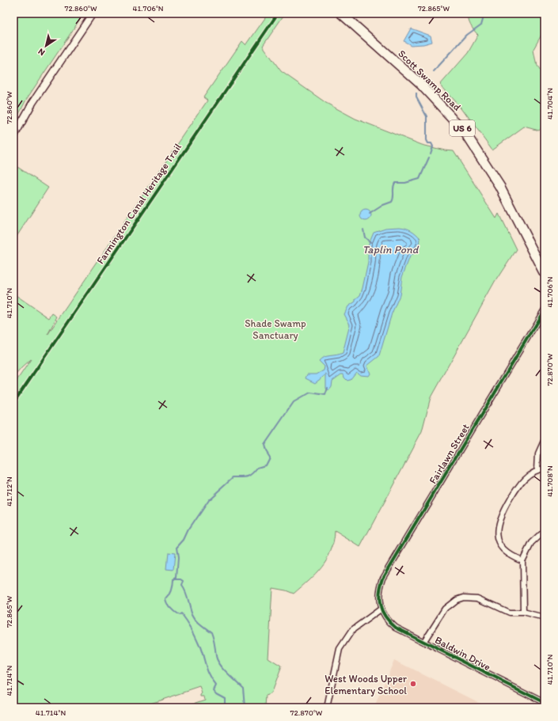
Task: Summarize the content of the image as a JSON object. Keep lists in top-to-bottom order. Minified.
{"streets":{"highway":["Scott Swamp Road","US 6"],"street":["Fairlawn Street","Baldwin Drive"],"cycle path":["Farmington Canal Heritage Trail"]},"crossings":[["Fairlawn Street","Baldwin Drive"]],"water":["Taplin Pond"],"parks":["Shade Swamp Sanctuary"],"places":["West Woods Upper Elementary School"],"north":"bottom left","coordinates":["72.860°W","41.706°N","72.865°W","41.704°N","41.710°N","72.870°W","41.708°N","41.712°N","41.714°N"]}
